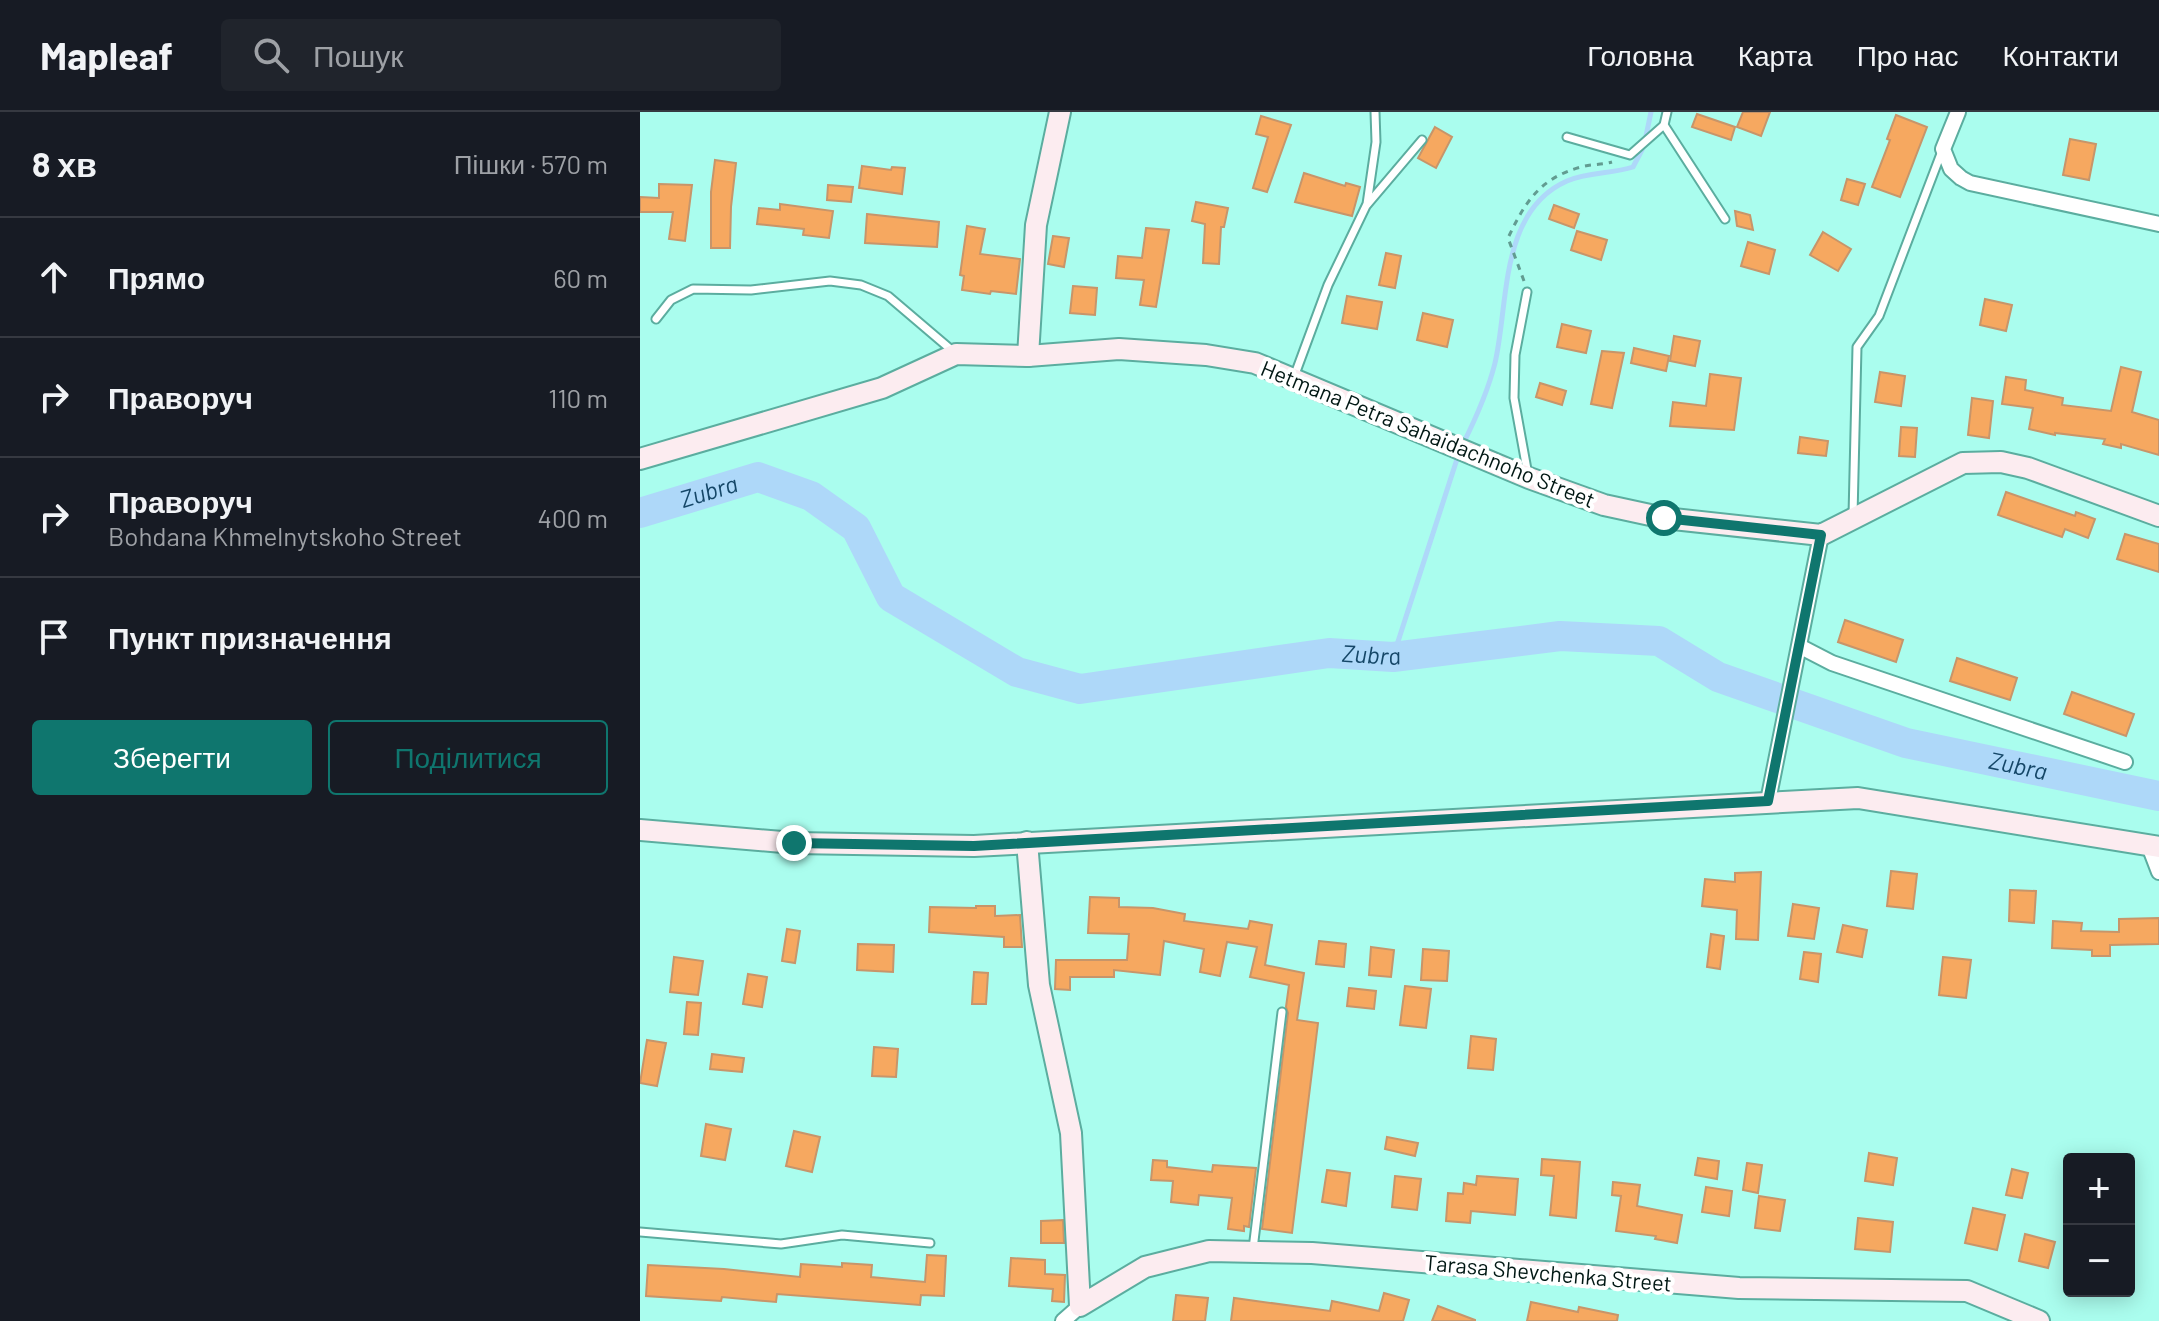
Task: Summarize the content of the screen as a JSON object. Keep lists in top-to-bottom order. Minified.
{"streets":{"street":["Hetmana Petra Sahaidachnoho Street","Tarasa Shevchenka Street"]},"water":["Zubra"],"page":{"header":"Mapleaf","search":"Пошук","nav":["Головна","Карта","Про нас","Контакти"],"heading":["8 хв","Пішки · 570 m"],"list":[["Прямо","60 m"],["Праворуч","110 m"],["Праворуч","Bohdana Khmelnytskoho Street","400 m"],"Пункт призначення"],"buttons":["Зберегти","Поділитися"],"map_buttons":["+","−"]}}
